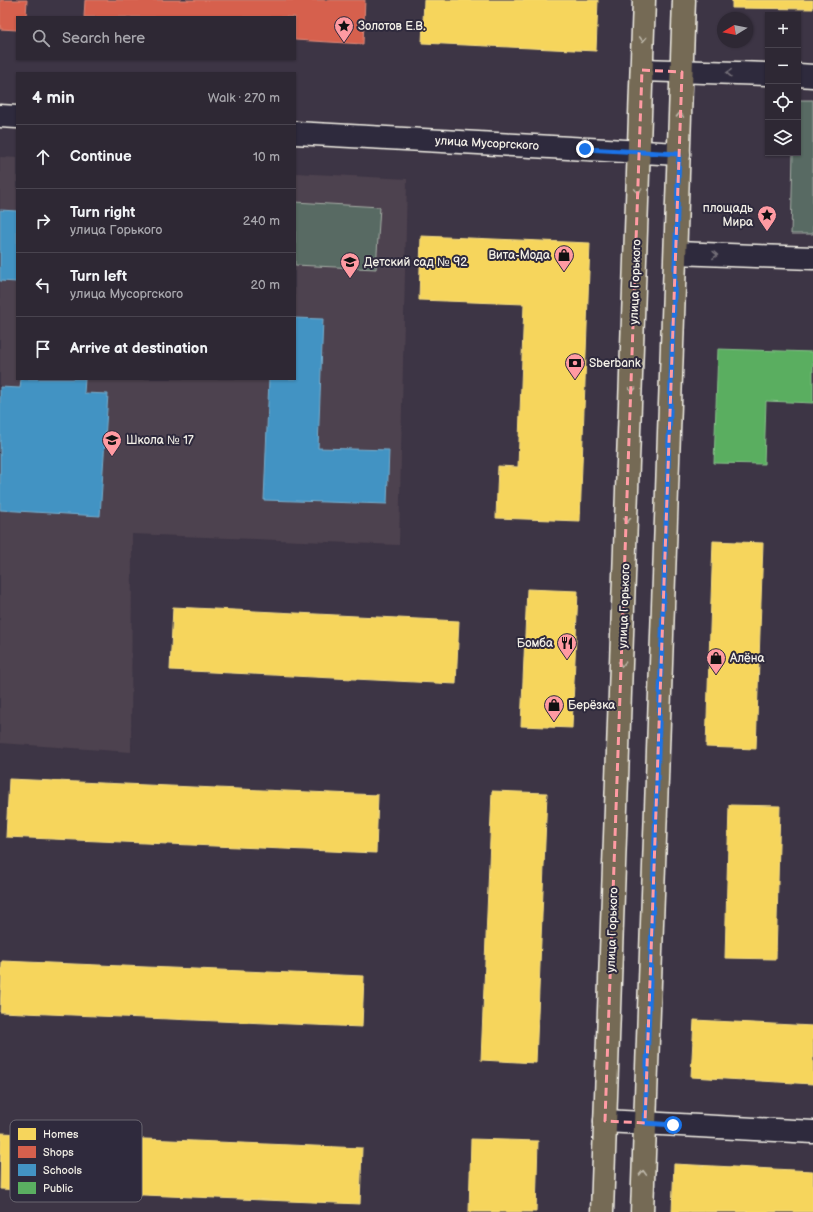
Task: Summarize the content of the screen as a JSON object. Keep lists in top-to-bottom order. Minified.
{"streets":{"main road":["улица Горького"],"street":["улица Мусоргского"]},"crossings":[["улица Мусоргского","улица Горького"]],"places":{"place":["Золотов Е.В.","площадь Мира"],"shop":["Вита-Мода","Алёна","Берёзка"],"school or university":["Детский сад № 92","Школа № 17"],"bank":["Sberbank"],"restaurant":["Бомба"]},"legend":["Homes","Shops","Schools","Public"],"north":"left","page":{"map_buttons":["+","−"],"search":"Search here","heading":["4 min","Walk · 270 m"],"list":[["Continue","10 m"],["Turn right","улица Горького","240 m"],["Turn left","улица Мусоргского","20 m"],"Arrive at destination"]}}
